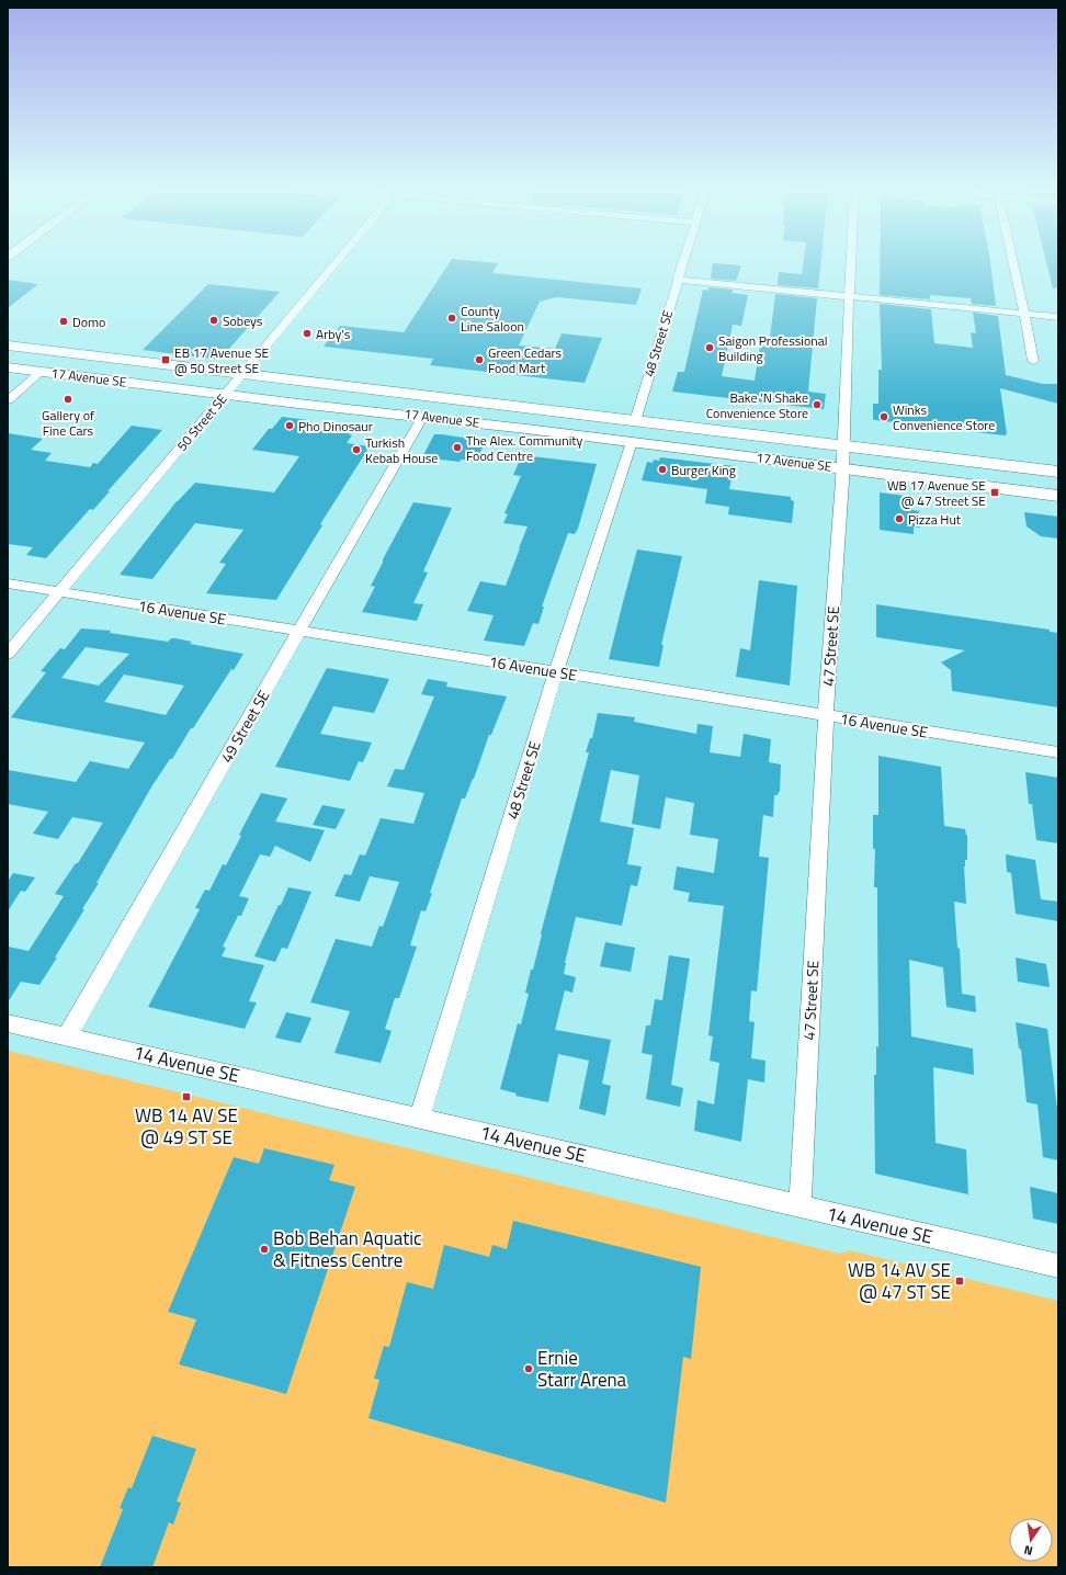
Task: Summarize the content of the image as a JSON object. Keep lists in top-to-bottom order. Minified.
{"streets":{"main road":["17 Avenue SE"],"street":["48 Street SE","50 Street SE","16 Avenue SE","47 Street SE","49 Street SE","14 Avenue SE"]},"crossings":[["48 Street SE","17 Avenue SE"],["48 Street SE","16 Avenue SE"],["48 Street SE","14 Avenue SE"],["17 Avenue SE","50 Street SE"],["17 Avenue SE","47 Street SE"],["17 Avenue SE","49 Street SE"],["50 Street SE","16 Avenue SE"],["16 Avenue SE","47 Street SE"],["16 Avenue SE","49 Street SE"],["47 Street SE","14 Avenue SE"],["49 Street SE","14 Avenue SE"]],"places":{"other":["County Line Saloon","Sobeys","Domo","Arby's","Saigon Professional Building","Green Cedars Food Mart","Gallery of Fine Cars","Bake 'N Shake Convenience Store","Winks Convenience Store","Pho Dinosaur","The Alex. Community Food Centre","Turkish Kebab House","Burger King","Pizza Hut","Bob Behan Aquatic & Fitness Centre","Ernie Starr Arena"],"transit":["EB 17 Avenue SE @ 50 Street SE","WB 17 Avenue SE @ 47 Street SE","WB 14 AV SE @ 49 ST SE","WB 14 AV SE @ 47 ST SE"]},"north":"bottom"}
